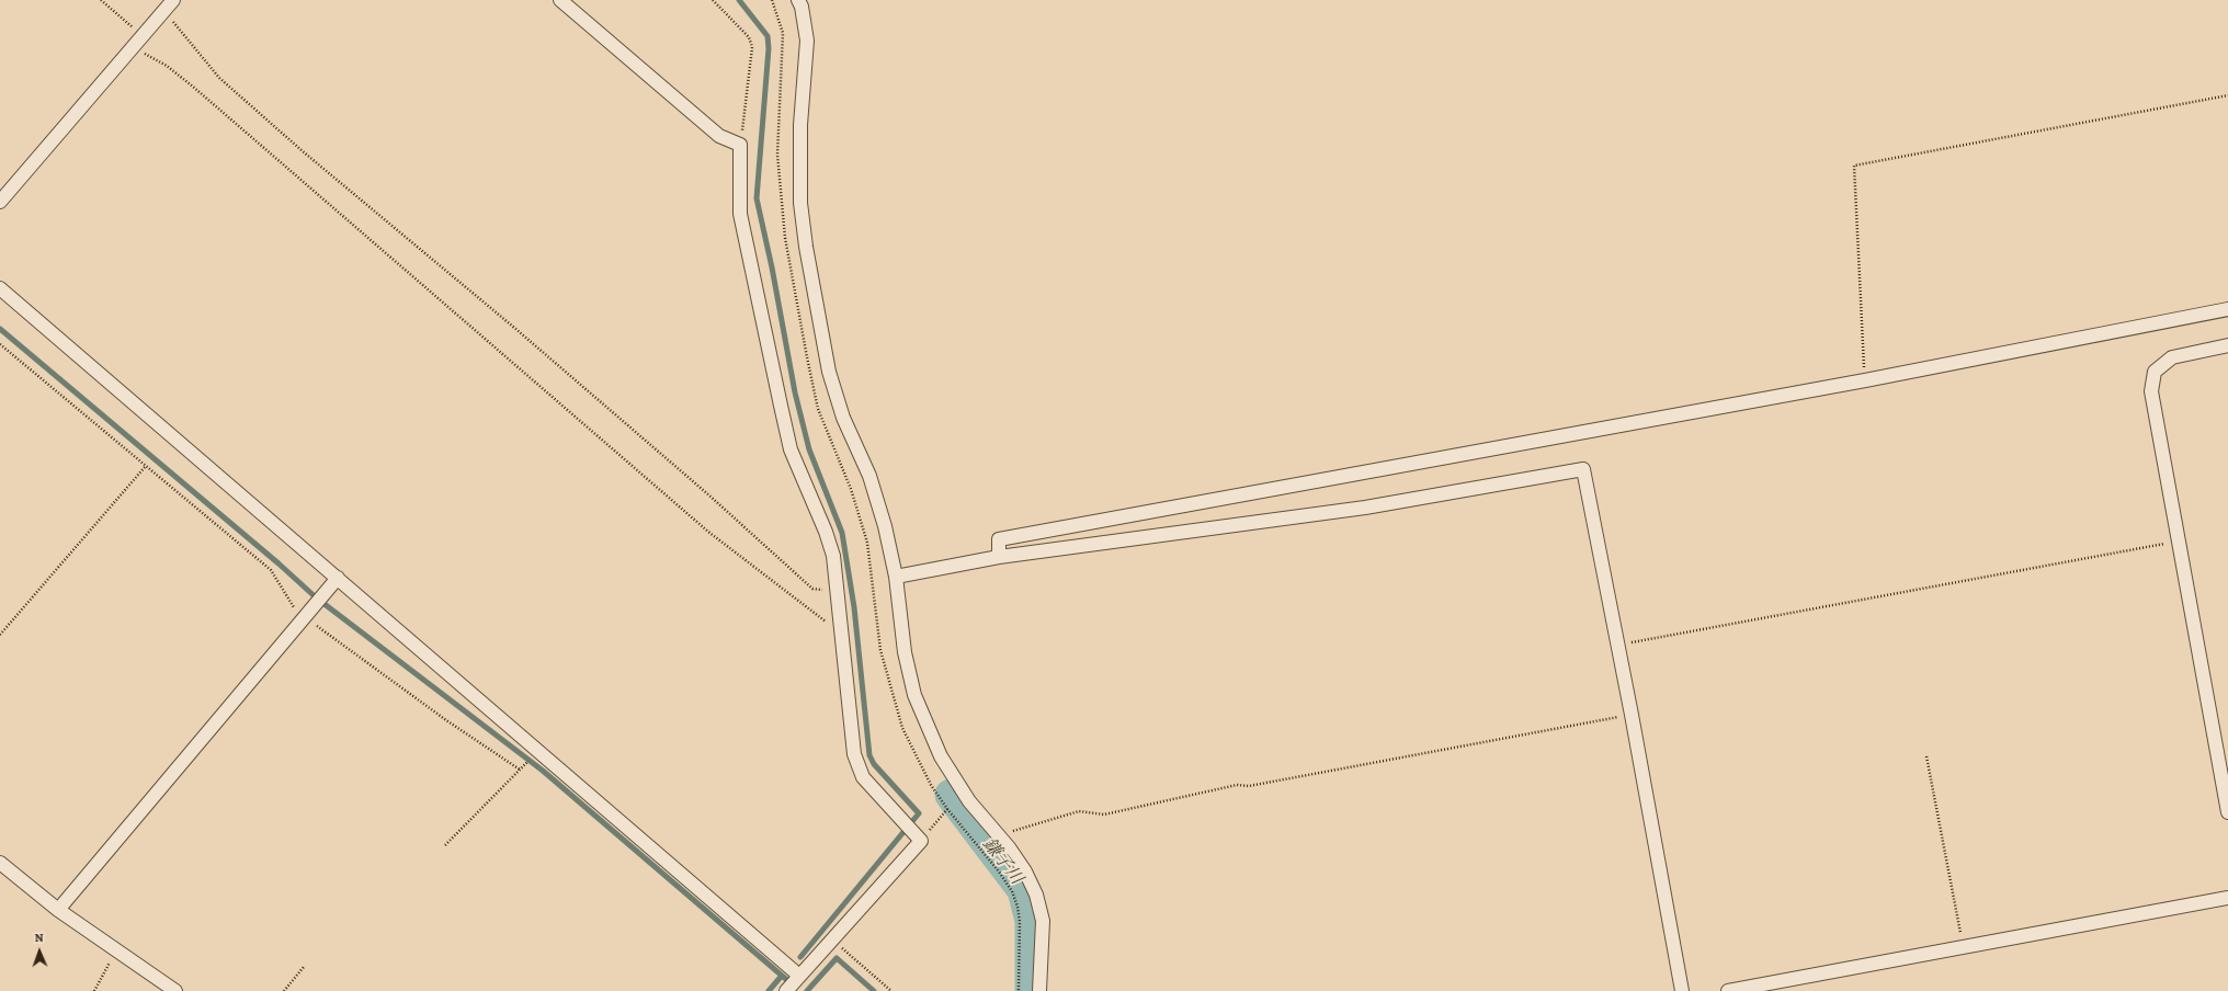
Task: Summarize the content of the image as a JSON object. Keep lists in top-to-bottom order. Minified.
{"water":["鎌子川"],"north":"top"}
